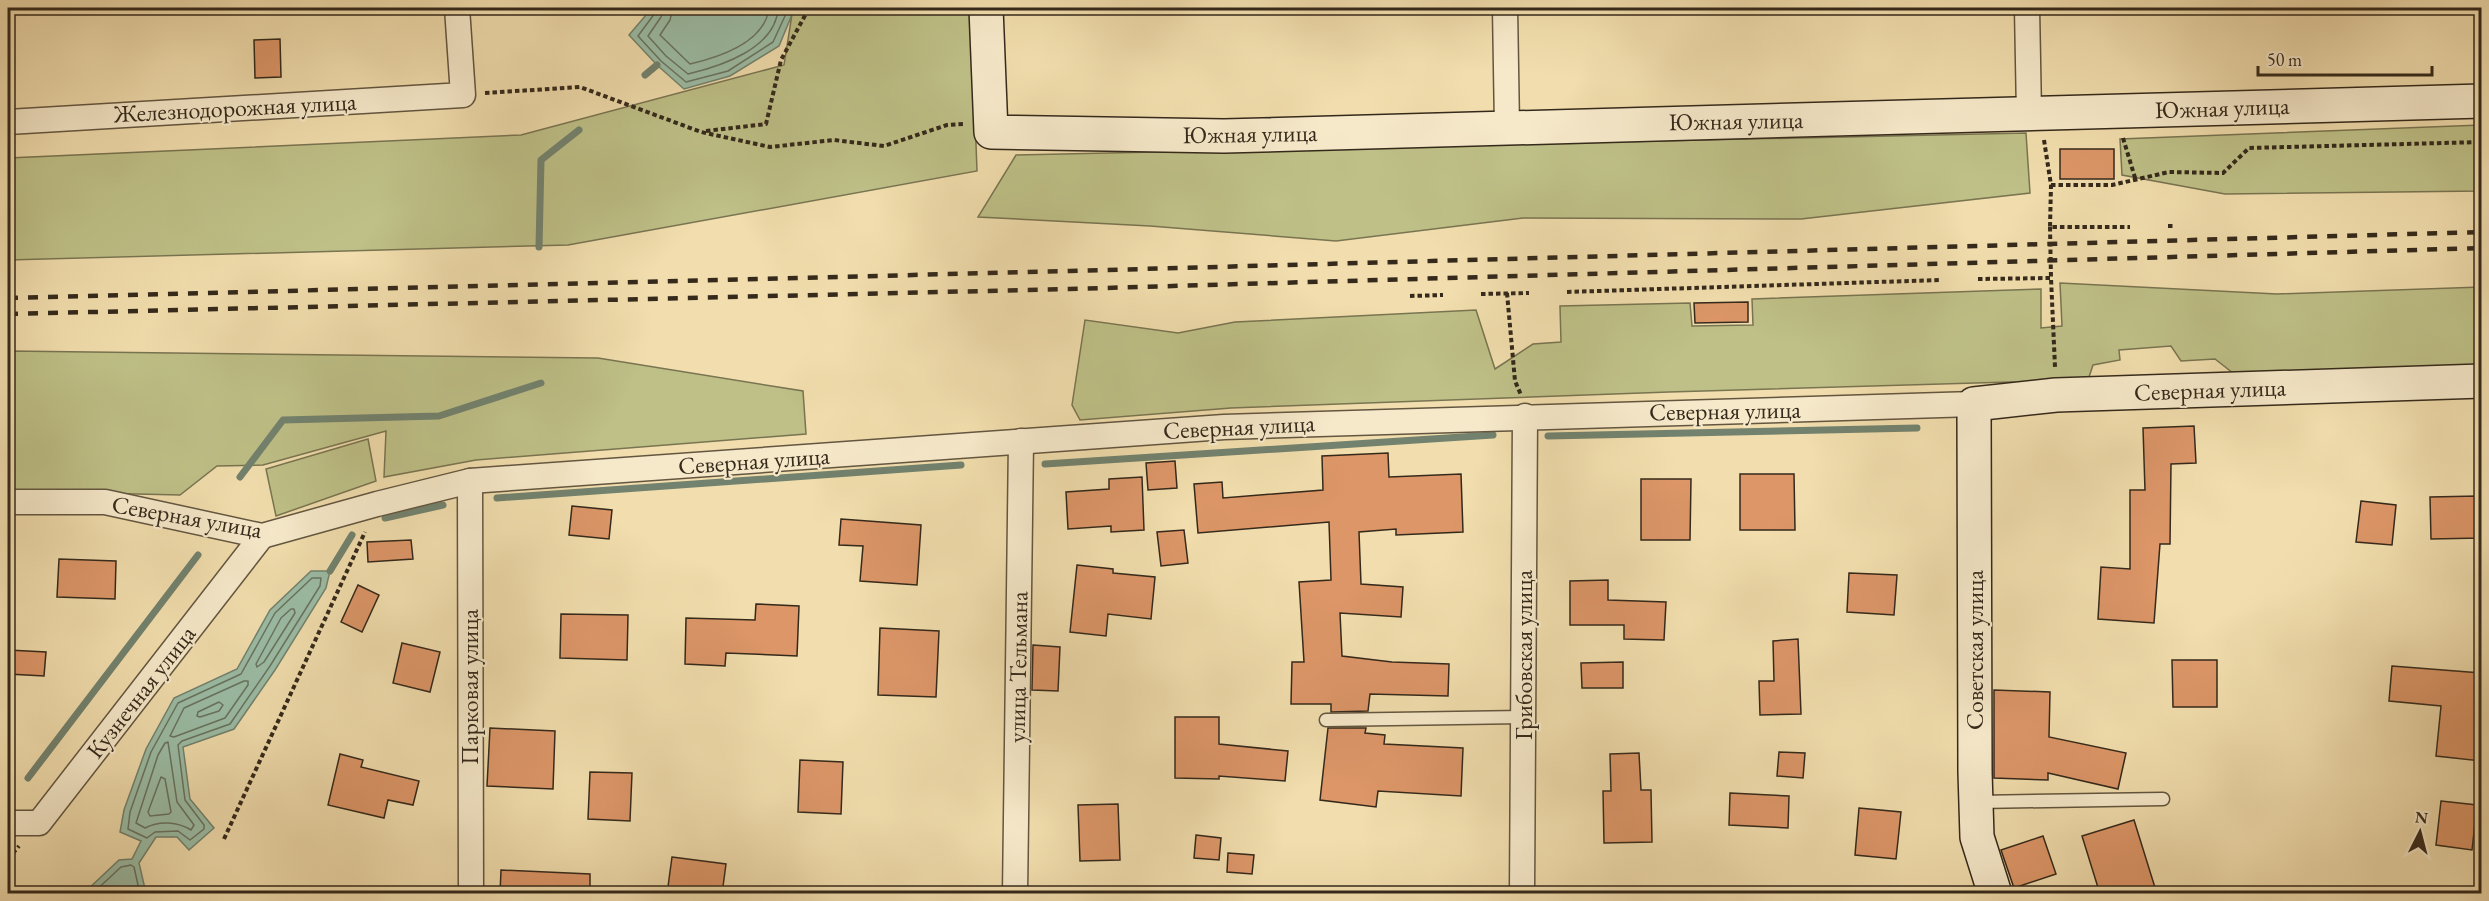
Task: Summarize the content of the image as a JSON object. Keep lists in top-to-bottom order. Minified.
{"streets":{"street":["Железнодорожная улица","Южная улица","Северная улица","Советская улица","Грибовская улица","улица Тельмана","Парковая улица","Кузнечная улица"]},"crossings":[["Северная улица","Советская улица"],["Северная улица","Грибовская улица"],["Северная улица","улица Тельмана"],["Северная улица","Парковая улица"],["Северная улица","Кузнечная улица"]],"scale_bar":"50 m","north":"top"}
